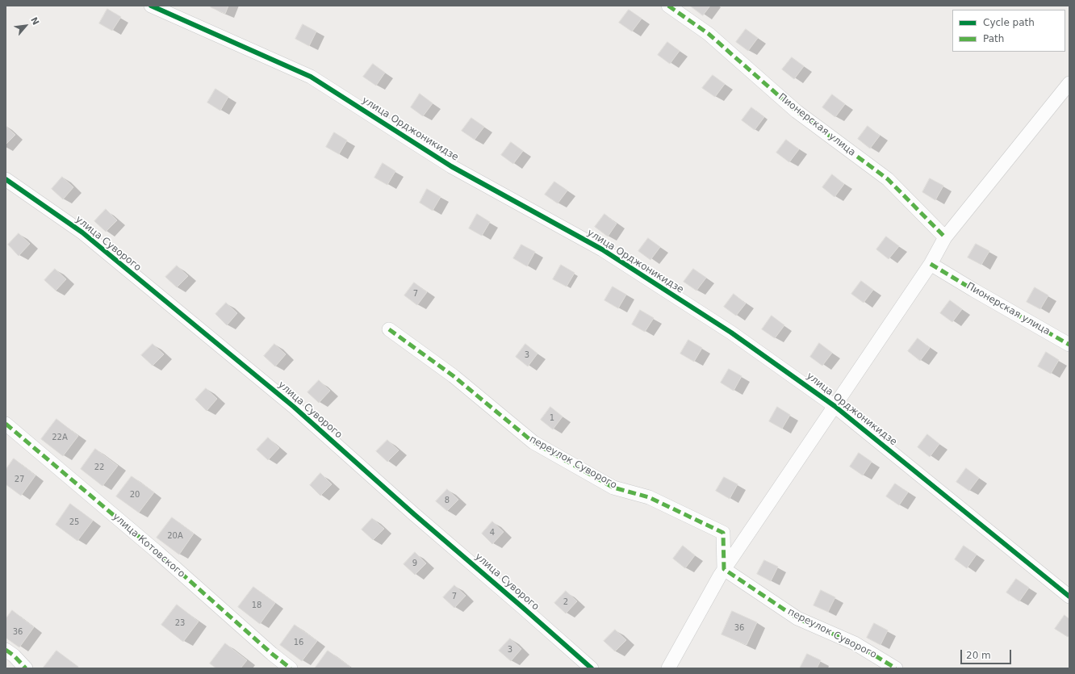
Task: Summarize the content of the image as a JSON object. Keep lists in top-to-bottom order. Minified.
{"streets":{"street":["Пионерская улица","улица Орджоникидзе","улица Суворого","переулок Суворого","улица Котовского"]},"house_numbers":["7","3","1","22А","22","27","20","8","25","4","20А","9","7","2","18","23","36","36","16","3"],"legend":["Cycle path","Path"],"scale_bar":"20 m","north":"top right"}
